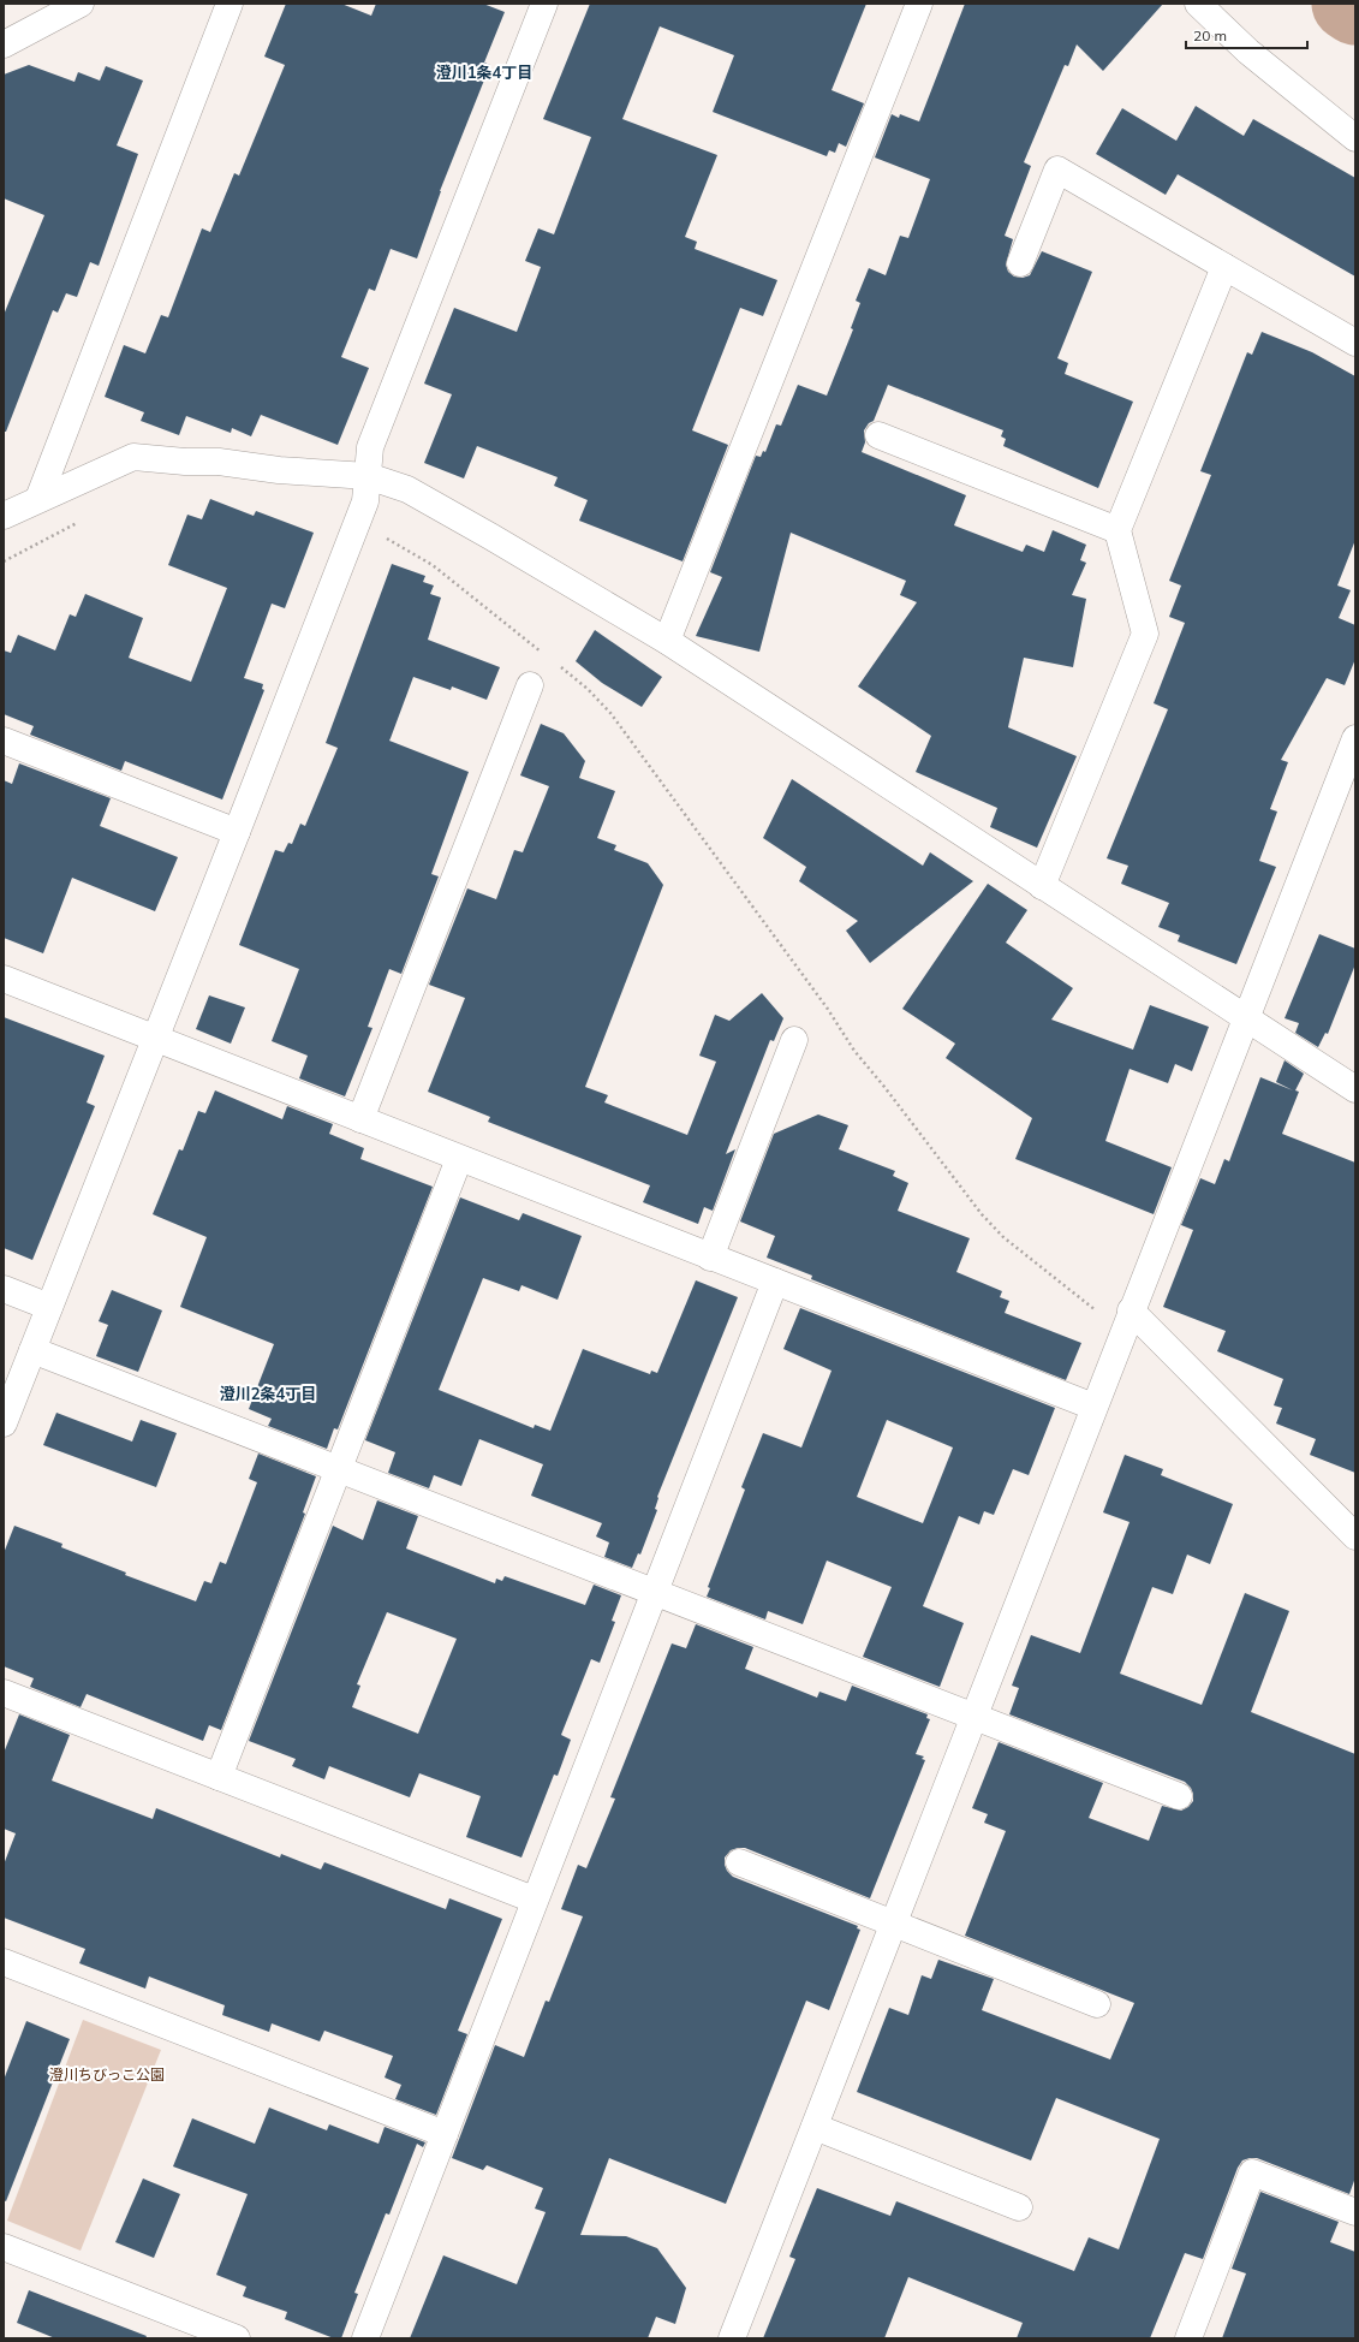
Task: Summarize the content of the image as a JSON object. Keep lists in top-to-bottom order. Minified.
{"districts":["澄川1条4丁目","澄川2条4丁目"],"parks":["澄川ちびっこ公園"],"scale_bar":"20 m"}
